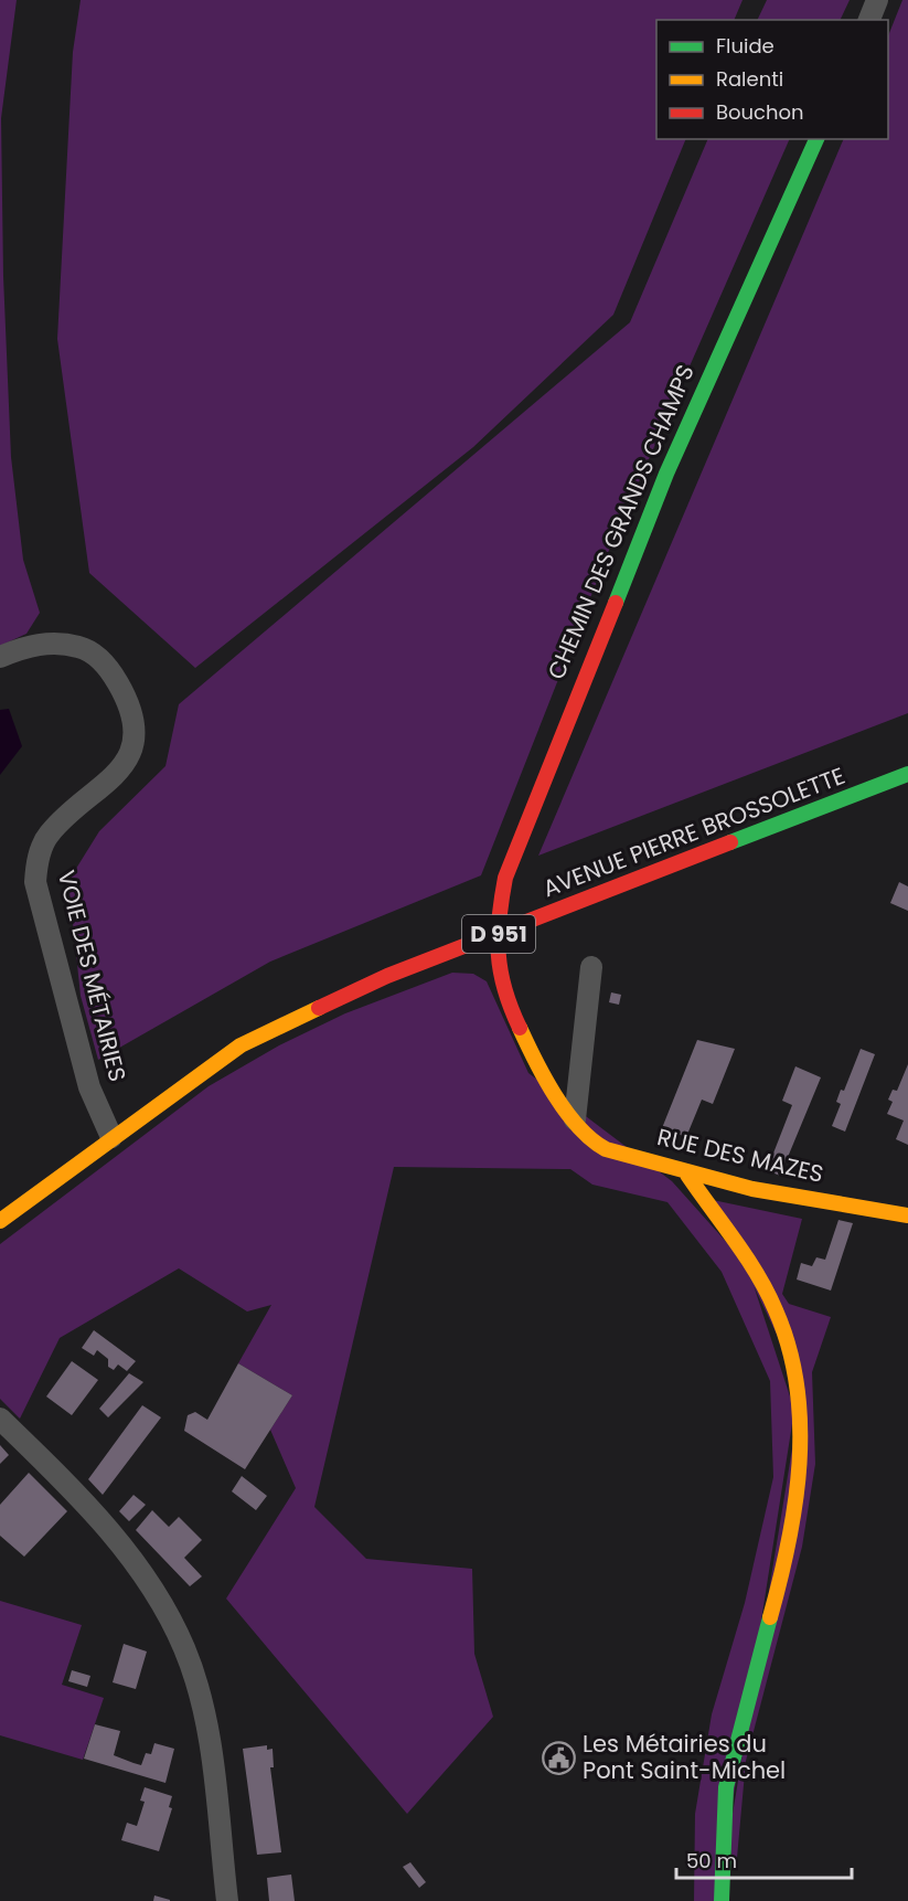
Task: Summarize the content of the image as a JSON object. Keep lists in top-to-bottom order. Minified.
{"streets":{"street":["CHEMIN DES GRANDS CHAMPS","AVENUE PIERRE BROSSOLETTE","D 951","VOIE DES MÉTAIRIES","RUE DES MAZES"]},"crossings":[["CHEMIN DES GRANDS CHAMPS","AVENUE PIERRE BROSSOLETTE"],["CHEMIN DES GRANDS CHAMPS","RUE DES MAZES"],["AVENUE PIERRE BROSSOLETTE","D 951"],["AVENUE PIERRE BROSSOLETTE","VOIE DES MÉTAIRIES"],["AVENUE PIERRE BROSSOLETTE","RUE DES MAZES"],["D 951","VOIE DES MÉTAIRIES"]],"places":{"public building":["Les Métairies du Pont Saint-Michel"]},"legend":["Fluide","Ralenti","Bouchon"],"scale_bar":"50 m"}
